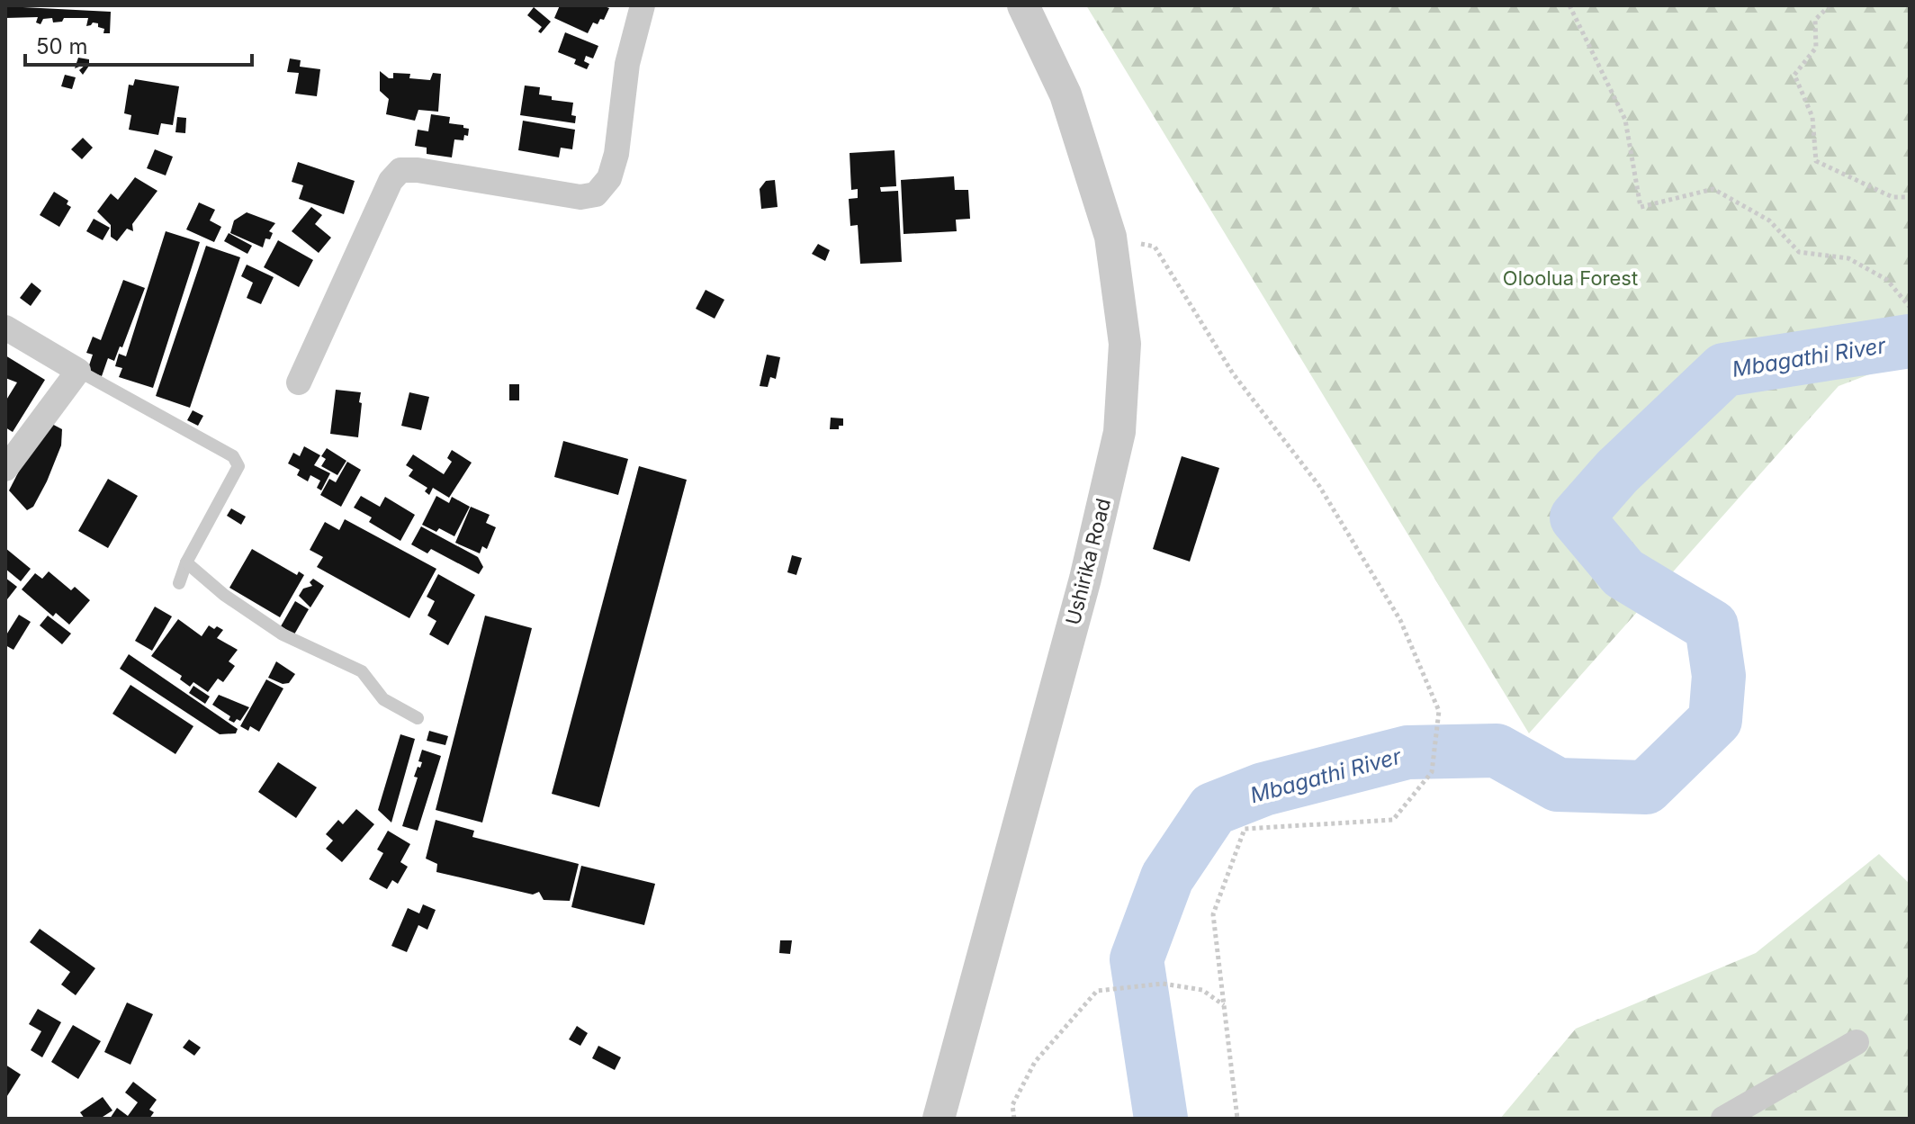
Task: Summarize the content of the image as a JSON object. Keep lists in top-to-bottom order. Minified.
{"streets":{"street":["Ushirika Road"]},"water":["Mbagathi River"],"parks":["Oloolua Forest"],"scale_bar":"50 m"}
